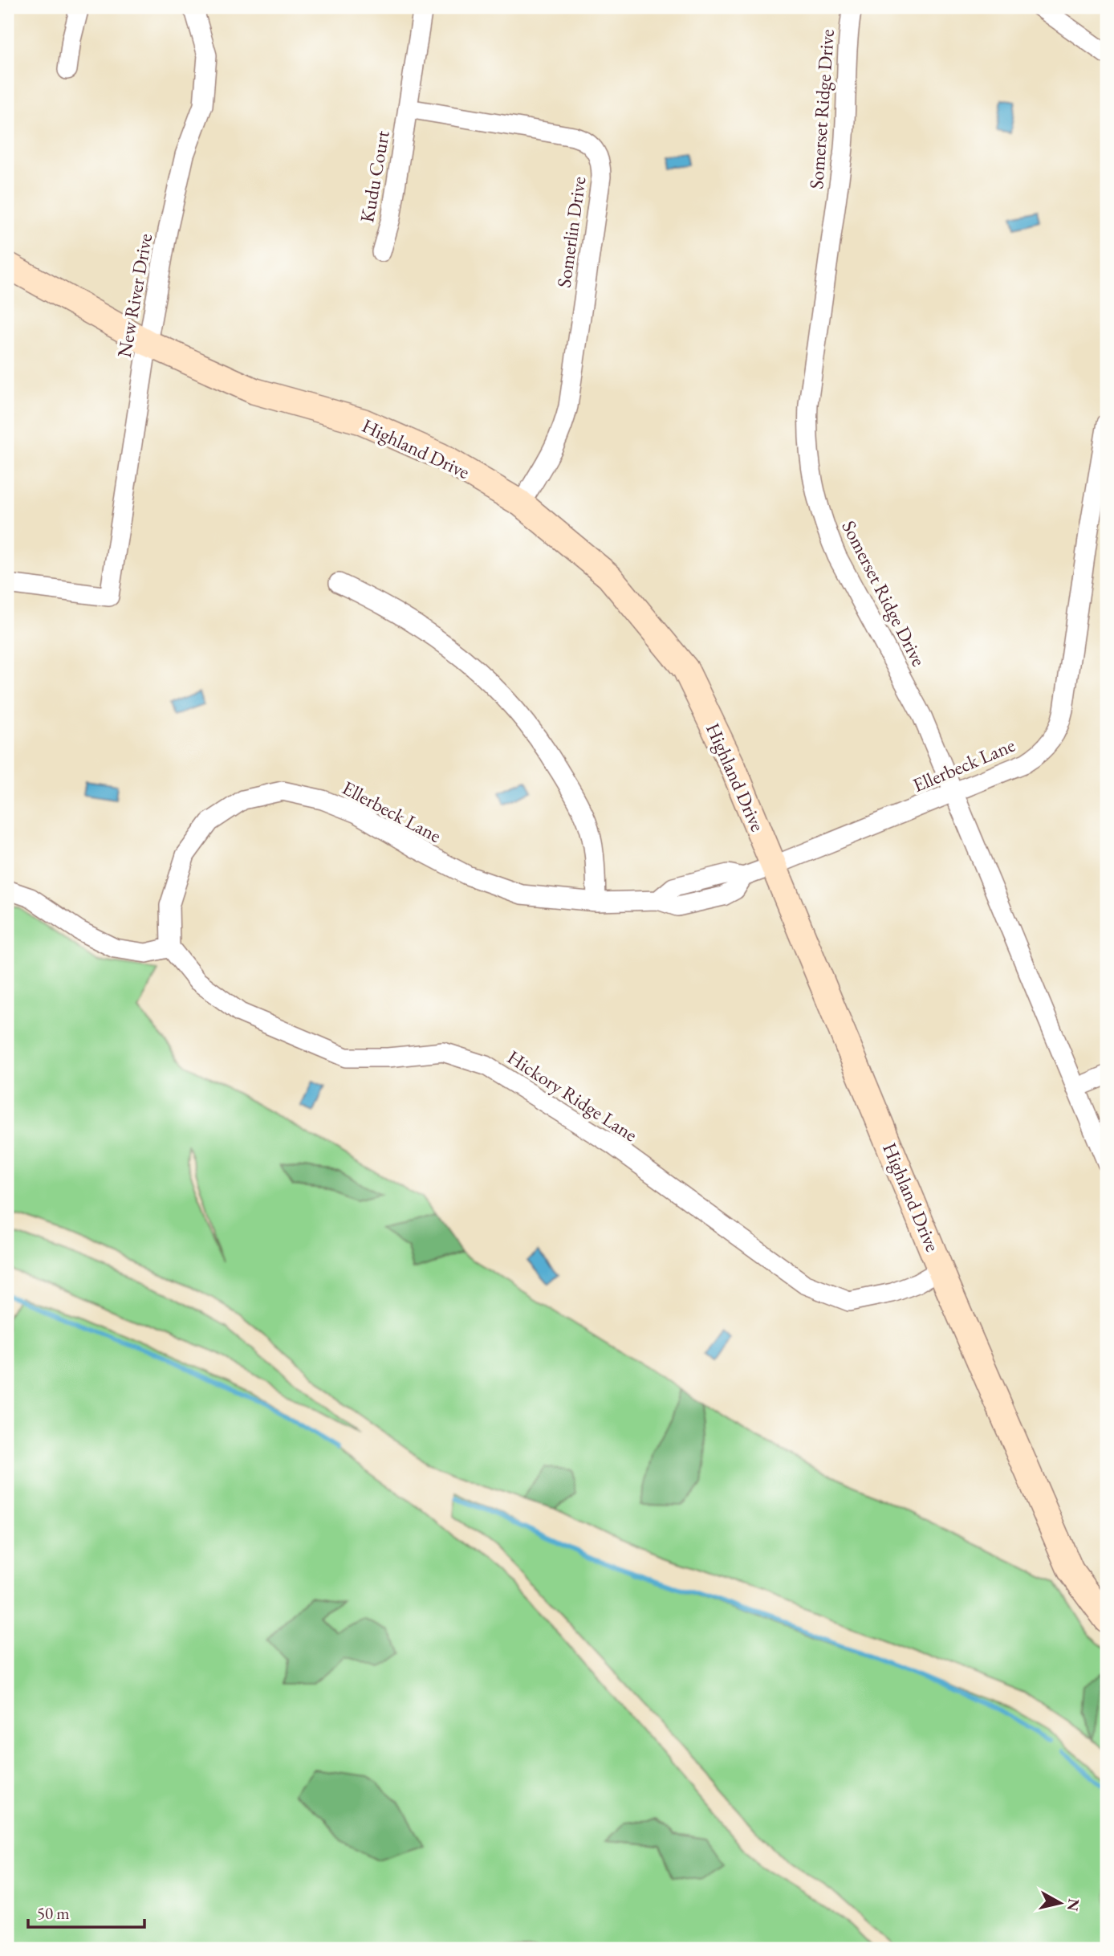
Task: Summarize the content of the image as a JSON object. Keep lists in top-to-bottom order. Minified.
{"streets":{"street":["Somerset Ridge Drive","Kudu Court","Somerlin Drive","New River Drive","Highland Drive","Ellerbeck Lane","Hickory Ridge Lane"]},"crossings":[["Somerset Ridge Drive","Ellerbeck Lane"],["Kudu Court","Somerlin Drive"],["Somerlin Drive","Highland Drive"],["New River Drive","Highland Drive"],["Highland Drive","Ellerbeck Lane"],["Highland Drive","Hickory Ridge Lane"],["Ellerbeck Lane","Hickory Ridge Lane"]],"scale_bar":"50 m","north":"right"}
